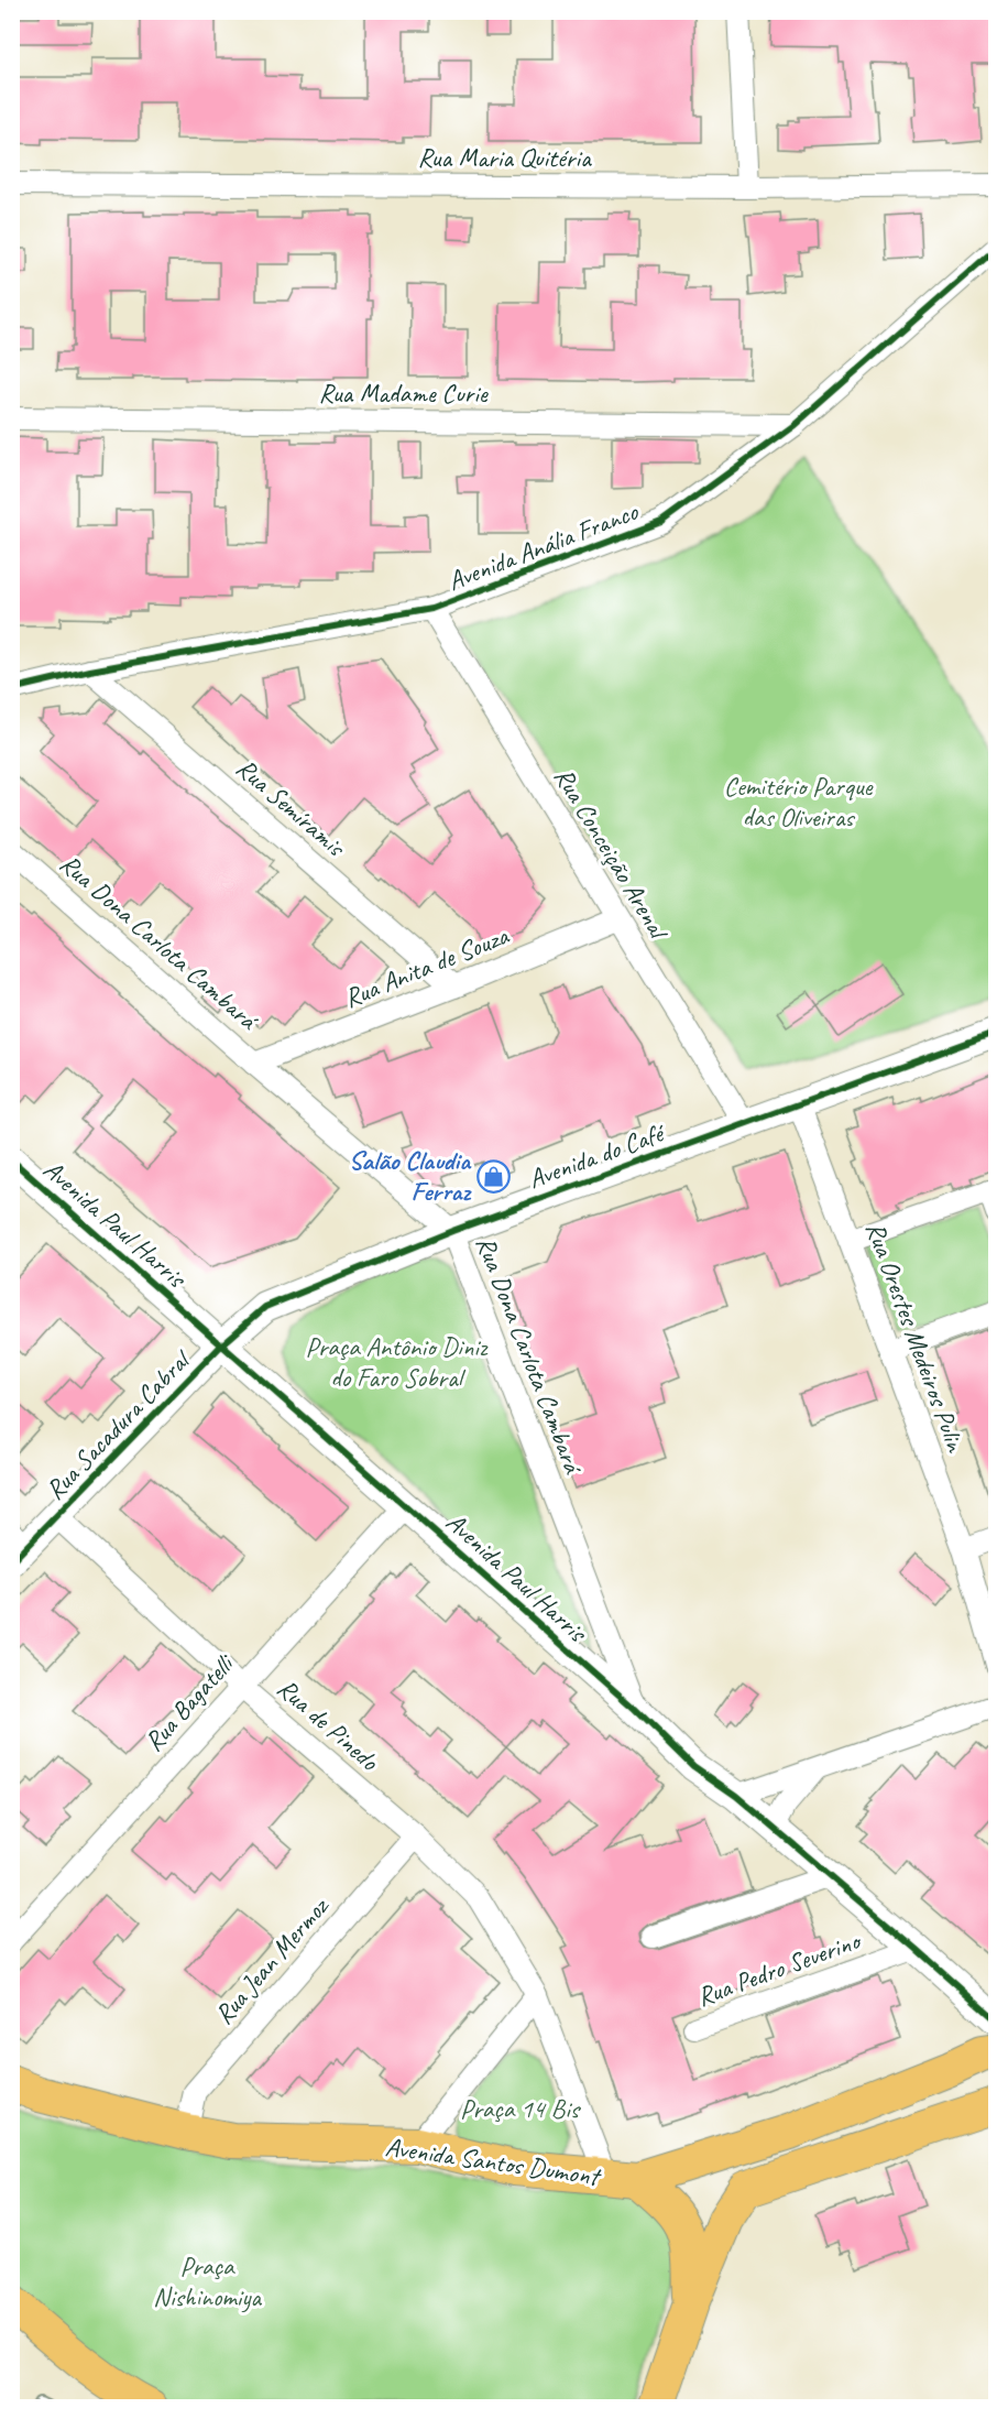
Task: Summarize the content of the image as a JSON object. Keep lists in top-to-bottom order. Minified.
{"streets":{"main road":["Avenida Santos Dumont"],"street":["Rua Maria Quitéria","Rua Madame Curie","Avenida Anália Franco","Rua Semíramis","Rua Conceição Arenal","Rua Dona Carlota Cambará","Rua Anita de Souza","Avenida do Café","Avenida Paul Harris","Rua Orestes Medeiros Pulin","Rua Sacadura Cabral","Rua Bagatelli","Rua de Pinedo","Rua Jean Mermoz","Rua Pedro Severino"]},"crossings":[["Rua Madame Curie","Avenida Anália Franco"],["Avenida Anália Franco","Rua Semíramis"],["Avenida Anália Franco","Rua Conceição Arenal"],["Rua Semíramis","Rua Anita de Souza"],["Rua Conceição Arenal","Rua Anita de Souza"],["Rua Conceição Arenal","Avenida do Café"],["Rua Dona Carlota Cambará","Rua Anita de Souza"],["Rua Dona Carlota Cambará","Avenida do Café"],["Rua Dona Carlota Cambará","Avenida Paul Harris"],["Avenida do Café","Avenida Paul Harris"],["Avenida do Café","Rua Orestes Medeiros Pulin"],["Avenida do Café","Rua Sacadura Cabral"],["Avenida Paul Harris","Rua Sacadura Cabral"],["Avenida Paul Harris","Rua Bagatelli"],["Avenida Paul Harris","Rua Pedro Severino"],["Rua Sacadura Cabral","Rua de Pinedo"],["Rua Bagatelli","Rua de Pinedo"],["Rua de Pinedo","Rua Jean Mermoz"],["Rua de Pinedo","Avenida Santos Dumont"],["Rua Jean Mermoz","Avenida Santos Dumont"]],"parks":["Cemitério Parque das Oliveiras","Praça Antônio Diniz do Faro Sobral","Praça 14 Bis","Praça Nishinomiya"],"places":{"shop":["Salão Claudia Ferraz"]}}
